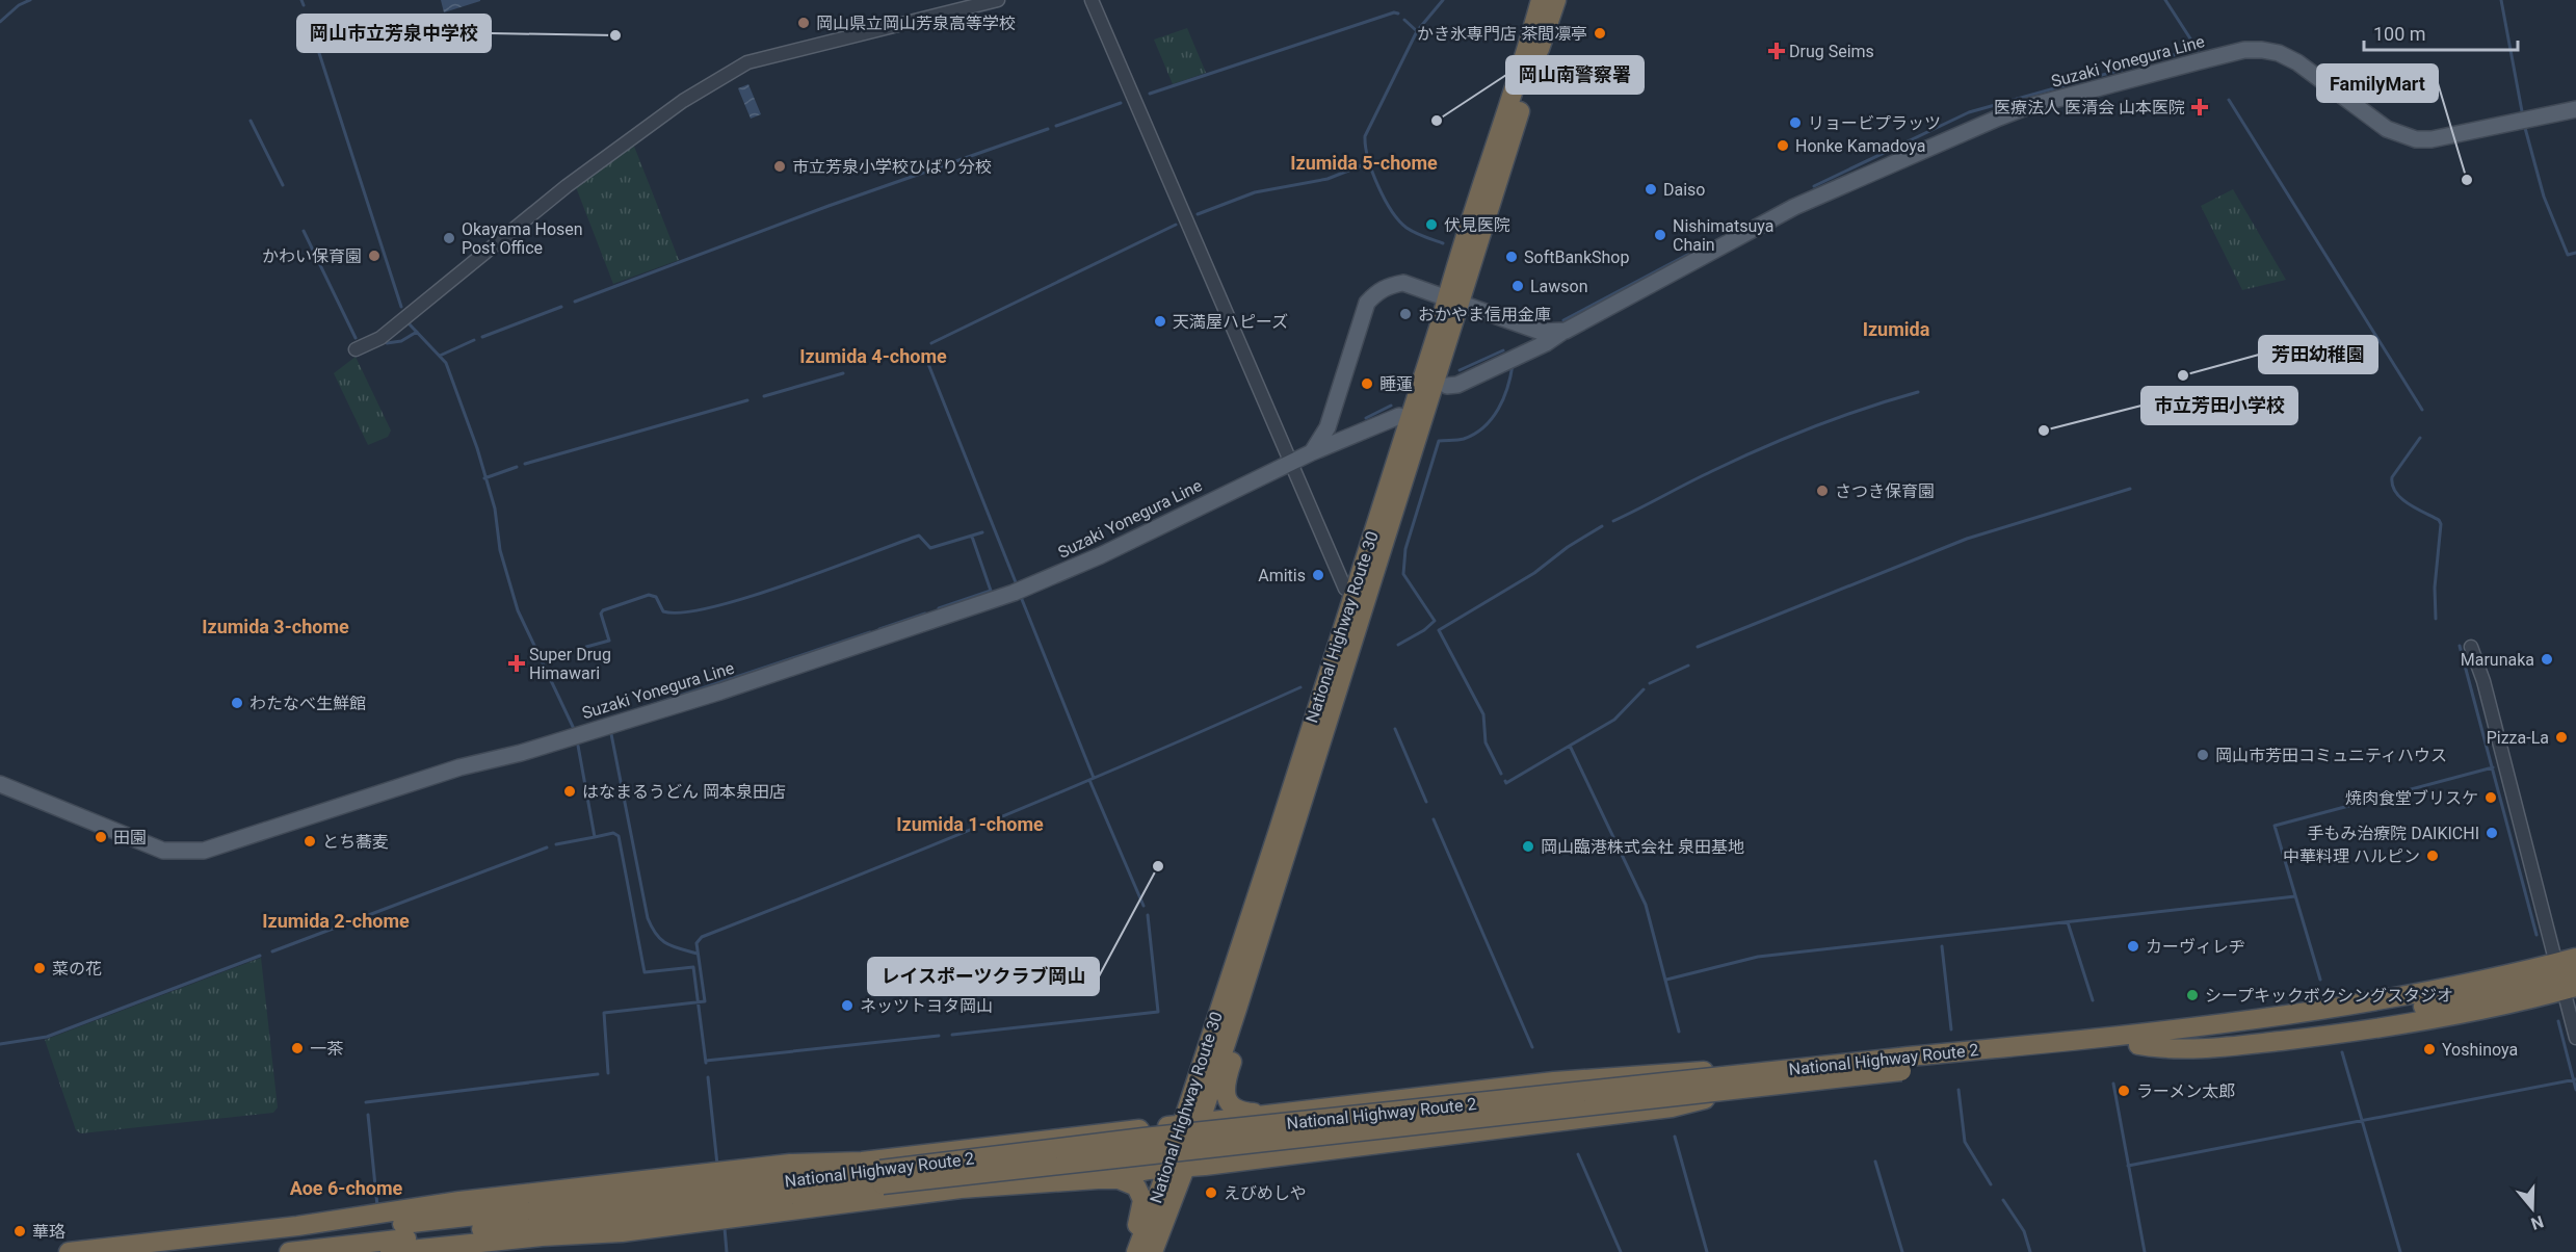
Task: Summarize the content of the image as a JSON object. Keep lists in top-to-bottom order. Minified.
{"streets":{"highway":["National Highway Route 30","National Highway Route 2"],"main road":["Suzaki Yonegura Line"]},"districts":["Izumida 5-chome","Izumida","Izumida 4-chome","Izumida 3-chome","Izumida 1-chome","Izumida 2-chome","Aoe 6-chome"],"places":{"other":["岡山県立岡山芳泉高等学校","かき氷専門店 茶間凛亭","岡山市立芳泉中学校","岡山南警察署","リョービプラッツ","Honke Kamadoya","市立芳泉小学校ひばり分校","FamilyMart","Daiso","伏見医院","Nishimatsuya Chain","Okayama Hosen Post Office","かわい保育園","SoftBankShop","Lawson","おかやま信用金庫","天満屋ハピーズ","芳田幼稚園","睡蓮","市立芳田小学校","さつき保育園","Amitis","Marunaka","わたなべ生鮮館","Pizza-La","岡山市芳田コミュニティハウス","はなまるうどん 岡本泉田店","焼肉食堂ブリスケ","手もみ治療院 DAIKICHI","田園","とち蕎麦","岡山臨港株式会社 泉田基地","中華料理 ハルピン","レイスポーツクラブ岡山","カーヴィレヂ","菜の花","シープキックボクシングスタジオ","ネッツトヨタ岡山","一茶","Yoshinoya","ラーメン太郎","えびめしや","華珞"],"health":["Drug Seims","医療法人 医清会 山本医院","Super Drug Himawari"]},"scale_bar":"100 m","north":"bottom"}
